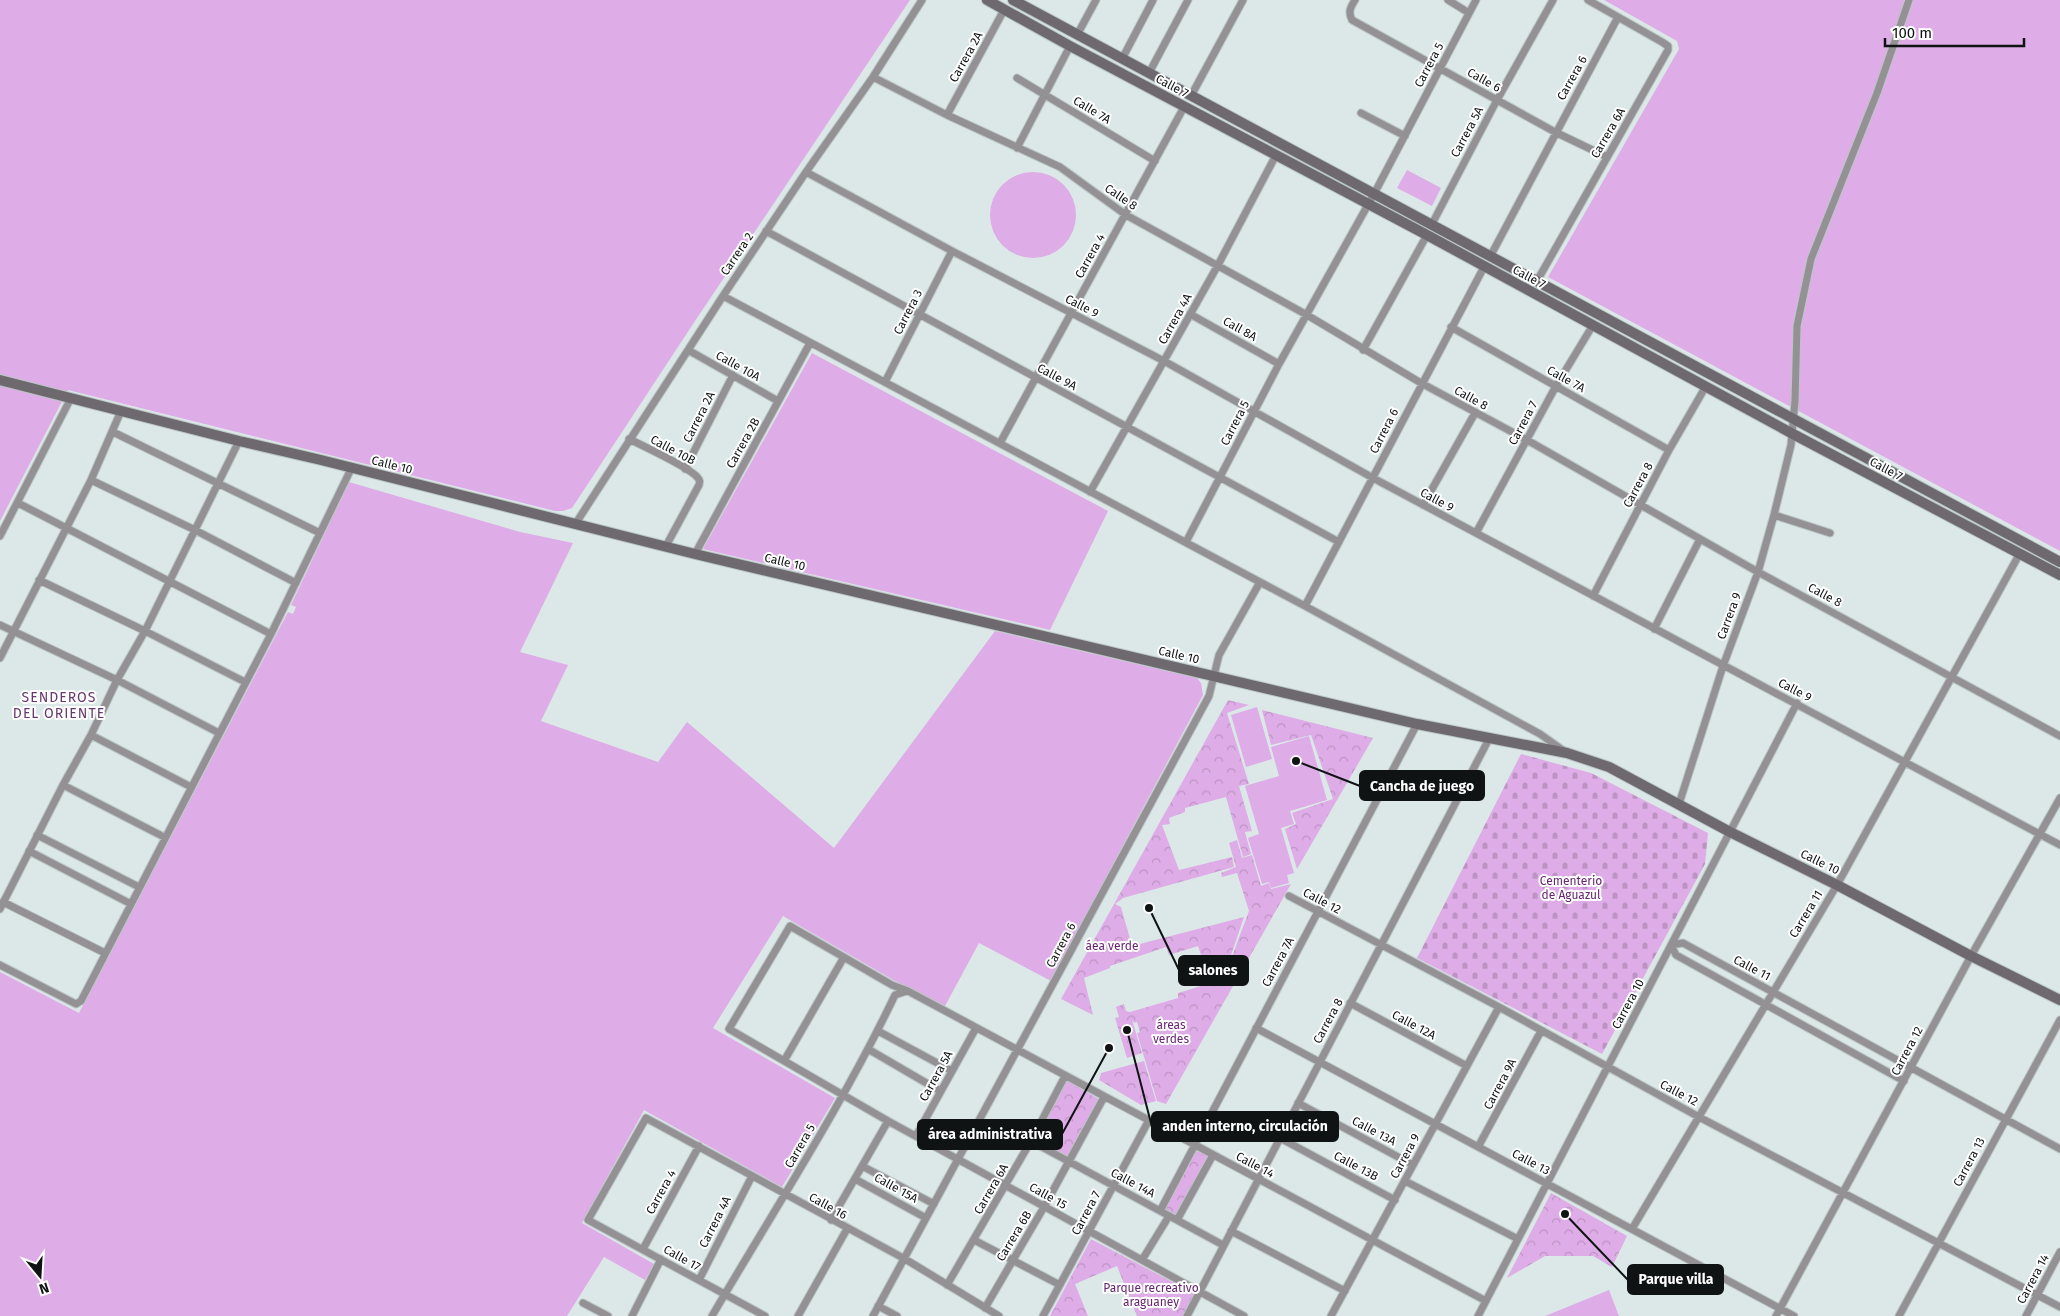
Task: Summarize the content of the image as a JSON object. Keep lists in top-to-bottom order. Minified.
{"streets":{"main road":["Calle 7","Calle 10"],"street":["Carrera 2A","Carrera 5","Carrera 6","Calle 6","Calle 7A","Carrera 5A","Carrera 6A","Calle 8","Carrera 2","Carrera 4","Calle 9","Carrera 3","Carrera 4A","Call 8A","Calle 10A","Calle 9A","Carrera 7","Carrera 2B","Calle 10B","Carrera 8","Carrera 9","Calle 12","Carrera 11","Carrera 7A","Calle 11","Carrera 10","Calle 12A","Carrera 12","Carrera 9A","Calle 13A","Calle 13","Carrera 13","Calle 14","Calle 13B","Calle 14A","Calle 15A","Calle 15","Calle 16","Carrera 6B","Calle 17","Carrera 14"]},"crossings":[["Carrera 2A","Calle 7"],["Carrera 2A","Calle 8"],["Carrera 2A","Calle 10A"],["Carrera 2A","Calle 10B"],["Carrera 5","Calle 6"],["Carrera 5","Calle 7"],["Carrera 5","Calle 8"],["Carrera 5","Calle 9"],["Carrera 5","Call 8A"],["Carrera 5","Calle 9A"],["Carrera 5","Calle 10"],["Carrera 5","Calle 14"],["Carrera 5","Calle 15"],["Carrera 5","Calle 16"],["Carrera 5","Calle 17"],["Carrera 6","Calle 6"],["Carrera 6","Calle 7"],["Carrera 6","Calle 7A"],["Carrera 6","Carrera 6A"],["Carrera 6","Calle 8"],["Carrera 6","Calle 9"],["Carrera 6","Calle 9A"],["Carrera 6","Calle 10"],["Carrera 6","Calle 14"],["Carrera 6","Calle 15A"],["Carrera 6","Calle 15"],["Carrera 6","Calle 16"],["Calle 6","Carrera 5A"],["Calle 6","Carrera 6A"],["Calle 7","Carrera 5A"],["Calle 7","Carrera 6A"],["Calle 7","Carrera 4"],["Calle 7","Carrera 4A"],["Calle 7","Carrera 7"],["Calle 7","Carrera 8"],["Calle 7","Carrera 9"],["Calle 7","Carrera 11"],["Calle 7A","Carrera 4"],["Calle 7A","Carrera 7"],["Calle 7A","Carrera 8"],["Carrera 5A","Calle 14"],["Carrera 5A","Calle 15"],["Carrera 6A","Calle 14"],["Carrera 6A","Calle 14A"],["Carrera 6A","Calle 15"],["Carrera 6A","Calle 16"],["Calle 8","Carrera 2"],["Calle 8","Carrera 4"],["Calle 8","Carrera 4A"],["Calle 8","Carrera 7"],["Calle 8","Carrera 8"],["Calle 8","Carrera 9"],["Calle 8","Carrera 11"],["Carrera 2","Calle 9"],["Carrera 2","Calle 10A"],["Carrera 2","Calle 9A"],["Carrera 2","Calle 10B"],["Carrera 2","Calle 10"],["Carrera 4","Calle 9"],["Carrera 4","Calle 9A"],["Carrera 4","Calle 10"],["Carrera 4","Calle 16"],["Carrera 4","Calle 17"],["Calle 9","Carrera 3"],["Calle 9","Carrera 4A"],["Calle 9","Carrera 7"],["Calle 9","Carrera 8"],["Calle 9","Carrera 9"],["Calle 9","Carrera 11"],["Calle 9","Carrera 10"],["Calle 9","Carrera 12"],["Carrera 3","Calle 9A"],["Carrera 3","Calle 10"],["Carrera 4A","Call 8A"],["Carrera 4A","Calle 9A"],["Carrera 4A","Calle 10"],["Carrera 4A","Calle 16"],["Carrera 4A","Calle 17"],["Calle 10A","Carrera 2B"],["Carrera 7","Calle 14"],["Carrera 7","Calle 14A"],["Carrera 7","Calle 15"],["Carrera 2B","Calle 10"],["Calle 10B","Calle 10"],["Calle 10","Carrera 8"],["Calle 10","Carrera 9"],["Calle 10","Carrera 11"],["Calle 10","Carrera 7A"],["Calle 10","Carrera 10"],["Calle 10","Carrera 12"],["Carrera 8","Calle 12"],["Carrera 8","Calle 12A"],["Carrera 8","Calle 13A"],["Carrera 8","Calle 13"],["Carrera 8","Calle 14"],["Carrera 8","Calle 13B"],["Carrera 8","Calle 14A"],["Carrera 8","Calle 15"],["Carrera 9","Calle 12"],["Carrera 9","Calle 12A"],["Carrera 9","Calle 13A"],["Carrera 9","Calle 13"],["Carrera 9","Calle 14"],["Carrera 9","Calle 13B"],["Calle 12","Carrera 11"],["Calle 12","Carrera 7A"],["Calle 12","Carrera 10"],["Calle 12","Carrera 12"],["Calle 12","Carrera 9A"],["Calle 12","Carrera 13"],["Calle 12","Carrera 14"],["Carrera 11","Calle 11"],["Carrera 11","Calle 13"],["Carrera 7A","Calle 13"],["Carrera 7A","Calle 14"],["Carrera 7A","Calle 14A"],["Calle 11","Carrera 10"],["Calle 11","Carrera 12"],["Calle 11","Carrera 13"],["Carrera 10","Calle 13"],["Carrera 10","Calle 14"],["Carrera 12","Calle 13"],["Carrera 9A","Calle 13"],["Calle 14","Calle 15"],["Calle 14","Carrera 6B"],["Calle 14A","Carrera 6B"],["Calle 15","Carrera 6B"],["Calle 16","Carrera 6B"],["Calle 16","Calle 17"]],"districts":["SENDEROS DEL ORIENTE"],"parks":["Cementerio de Aguazul","áea verde","áreas verdes","Parque recreativo araguaney"],"places":["Cancha de juego","salones","anden interno, circulación","área administrativa","Parque villa"],"scale_bar":"100 m","north":"bottom"}
